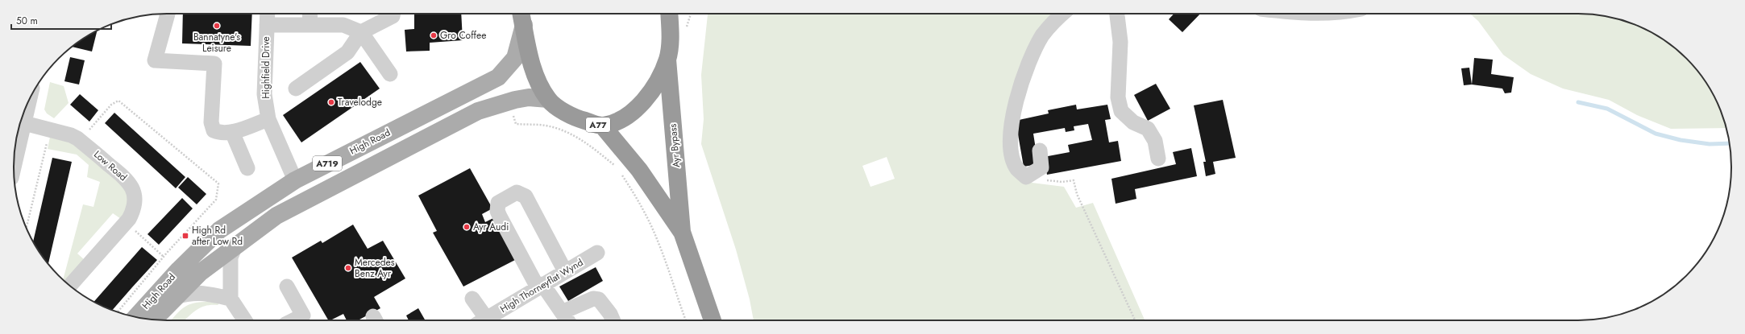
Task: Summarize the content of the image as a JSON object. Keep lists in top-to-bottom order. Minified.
{"streets":{"highway":["A77","Ayr Bypass"],"main road":["High Road","A719"],"street":["Highfield Drive","Low Road","High Thorneyflat Wynd"]},"crossings":[["Highfield Drive","High Road"],["A77","High Road"],["A77","Ayr Bypass"]],"places":{"other":["Bannatyne's Leisure","Gro Coffee","Travelodge","Ayr Audi","Mercedes Benz Ayr"],"transit":["High Rd after Low Rd"]},"scale_bar":"50 m"}
